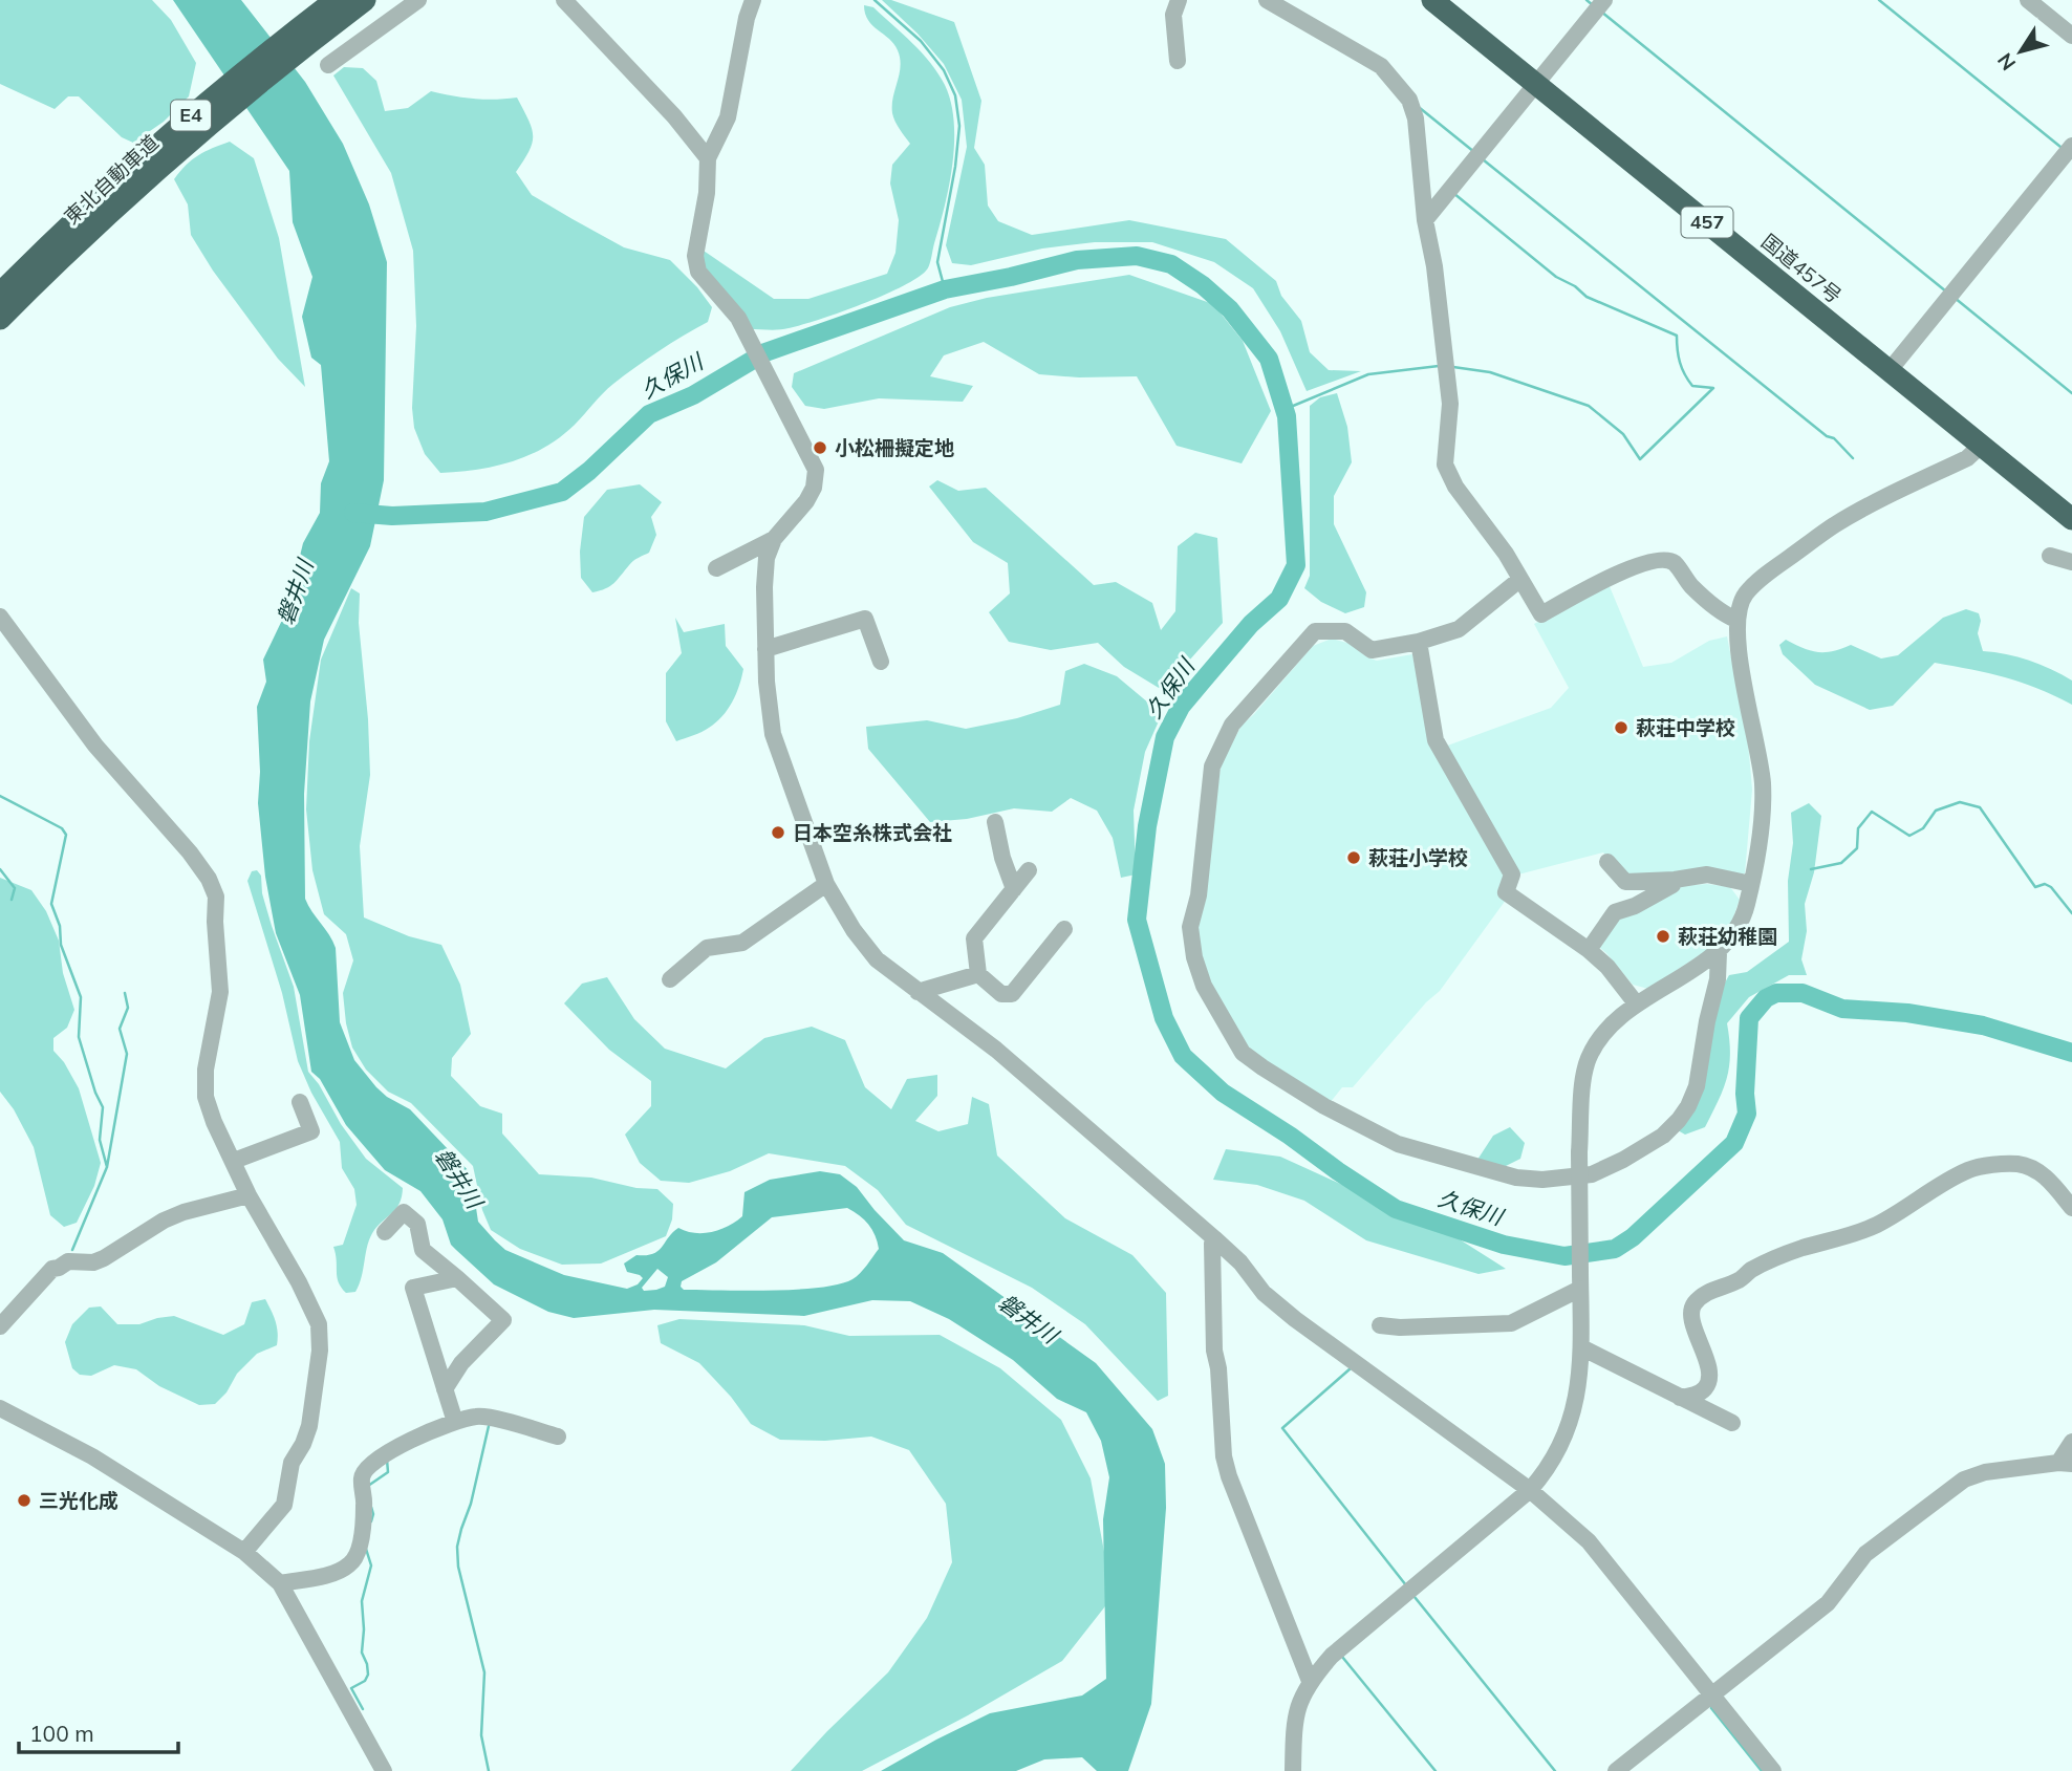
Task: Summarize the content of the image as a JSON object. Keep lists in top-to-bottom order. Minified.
{"streets":{"highway":["E4","東北自動車道","457","国道457号"]},"water":["久保川","磐井川"],"places":["小松柵擬定地","萩荘中学校","日本空糸株式会社","萩荘小学校","萩荘幼稚園","三光化成"],"scale_bar":"100 m","north":"bottom left"}
